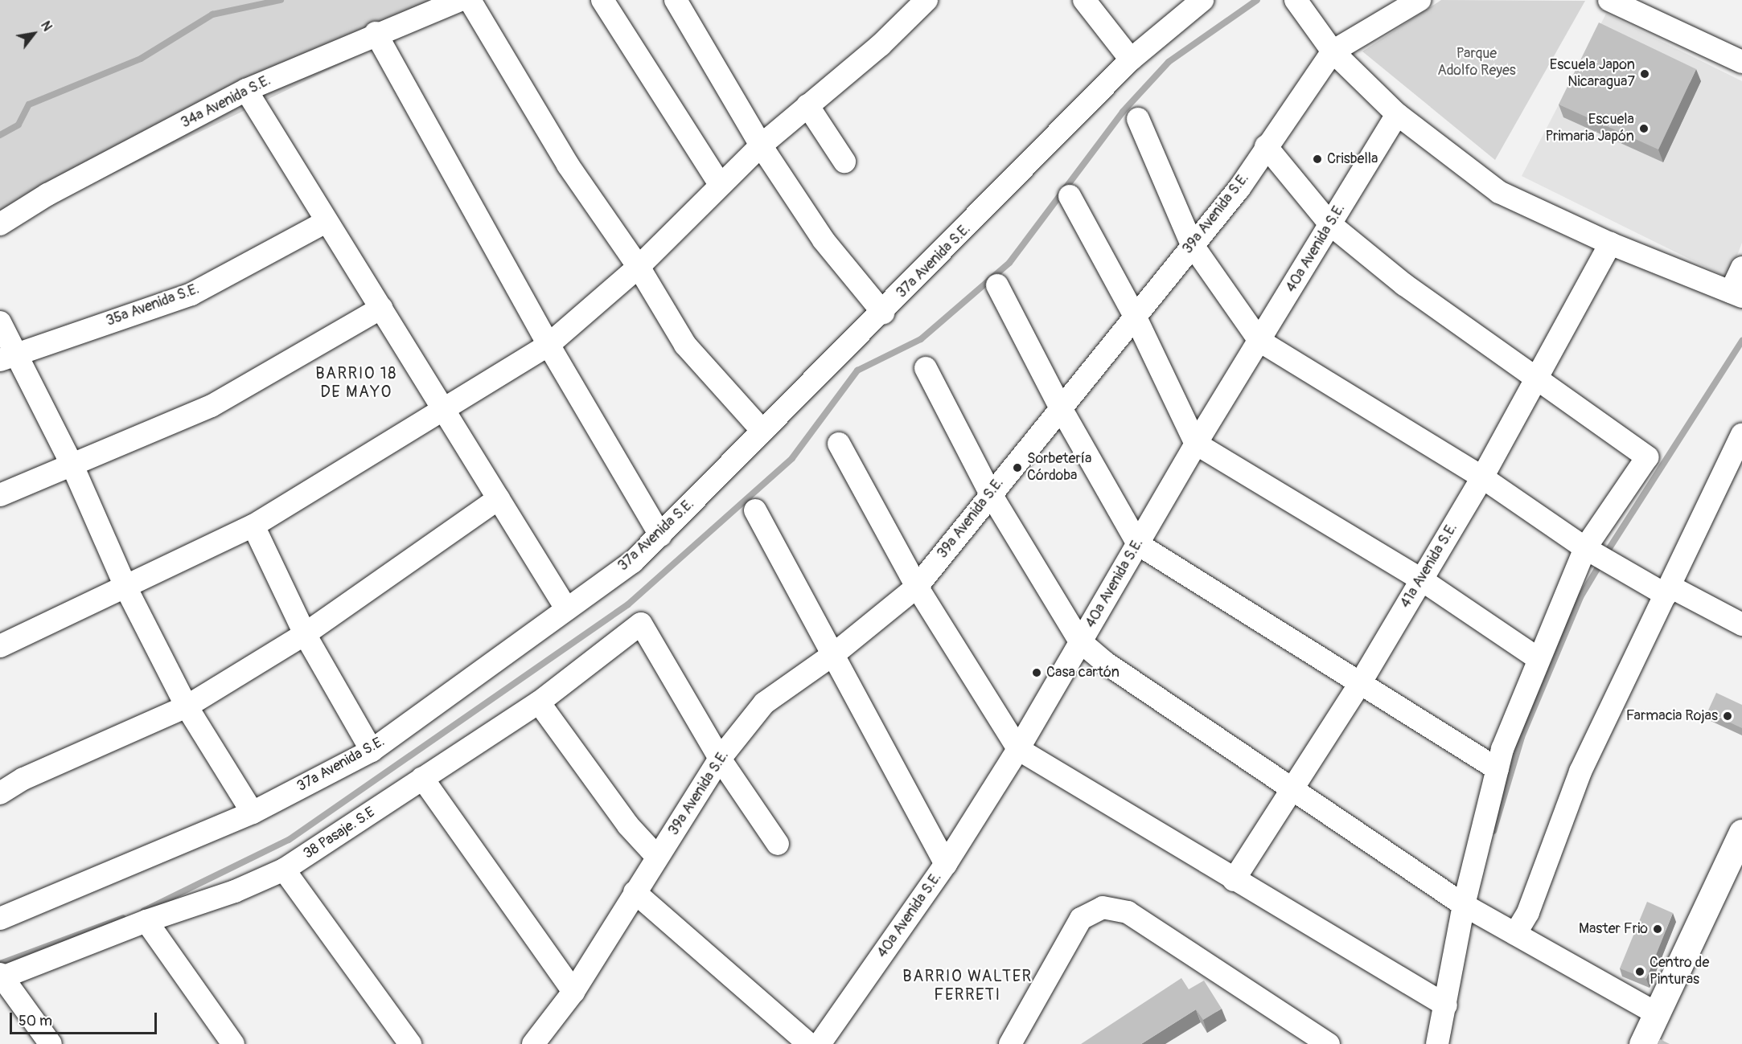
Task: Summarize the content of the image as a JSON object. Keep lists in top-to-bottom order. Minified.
{"streets":{"street":["34a Avenida S.E.","39a Avenida S.E.","40a Avenida S.E.","37a Avenida S.E.","35a Avenida S.E.","41a Avenida S.E.","38 Pasaje. S.E"]},"crossings":[["39a Avenida S.E.","38 Pasaje. S.E"]],"districts":["BARRIO 18 DE MAYO","BARRIO WALTER FERRETI"],"parks":["Parque Adolfo Reyes"],"places":["Escuela Japon Nicaragua7","Escuela Primaria Japón","Crisbella","Sorbetería Córdoba","Casa cartón","Farmacia Rojas","Master Frio","Centro de Pinturas"],"scale_bar":"50 m","north":"top right"}
